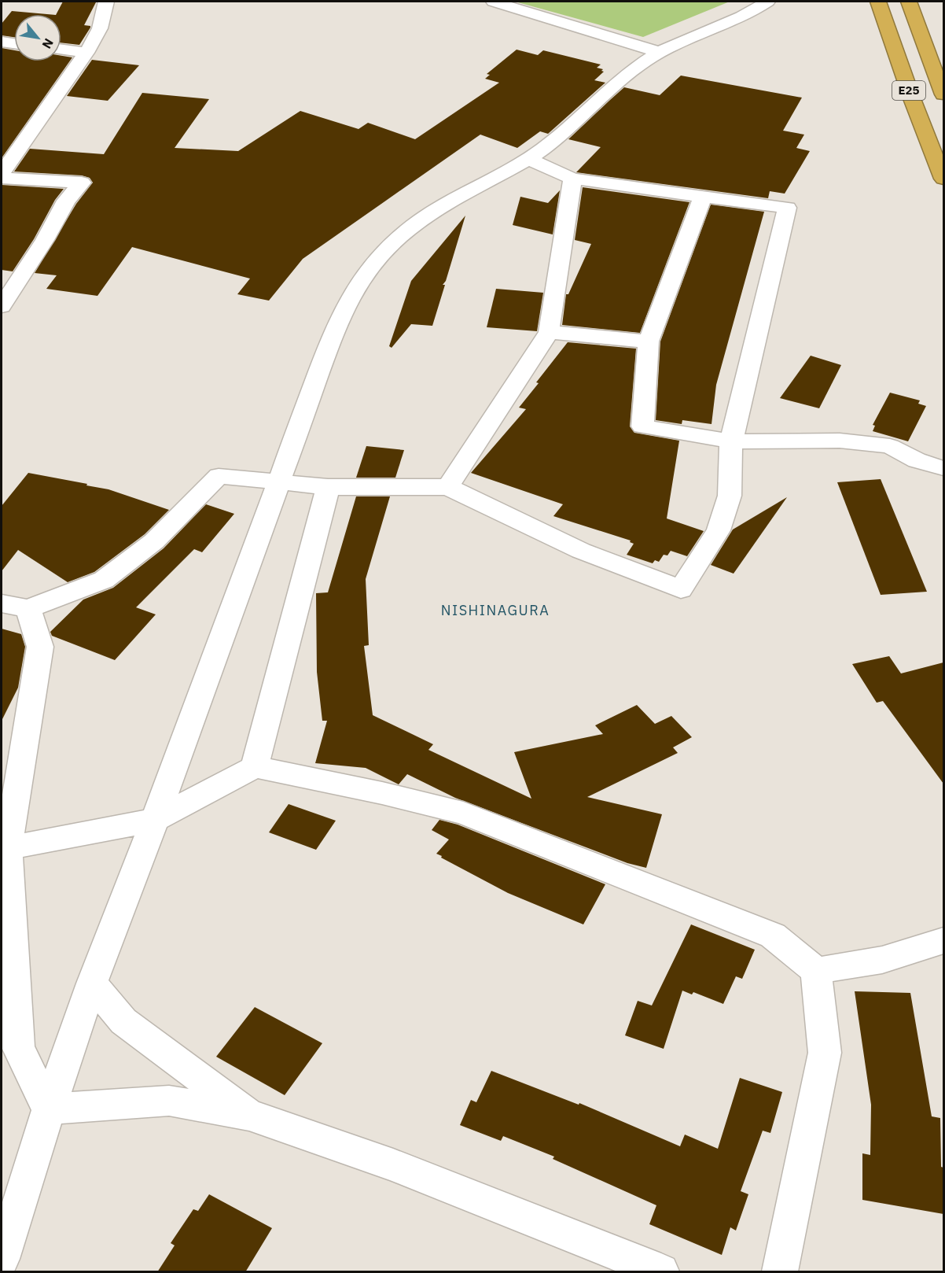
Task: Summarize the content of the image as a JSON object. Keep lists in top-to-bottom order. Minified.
{"streets":{"highway":["E25"]},"districts":["NISHINAGURA"],"north":"bottom right"}
